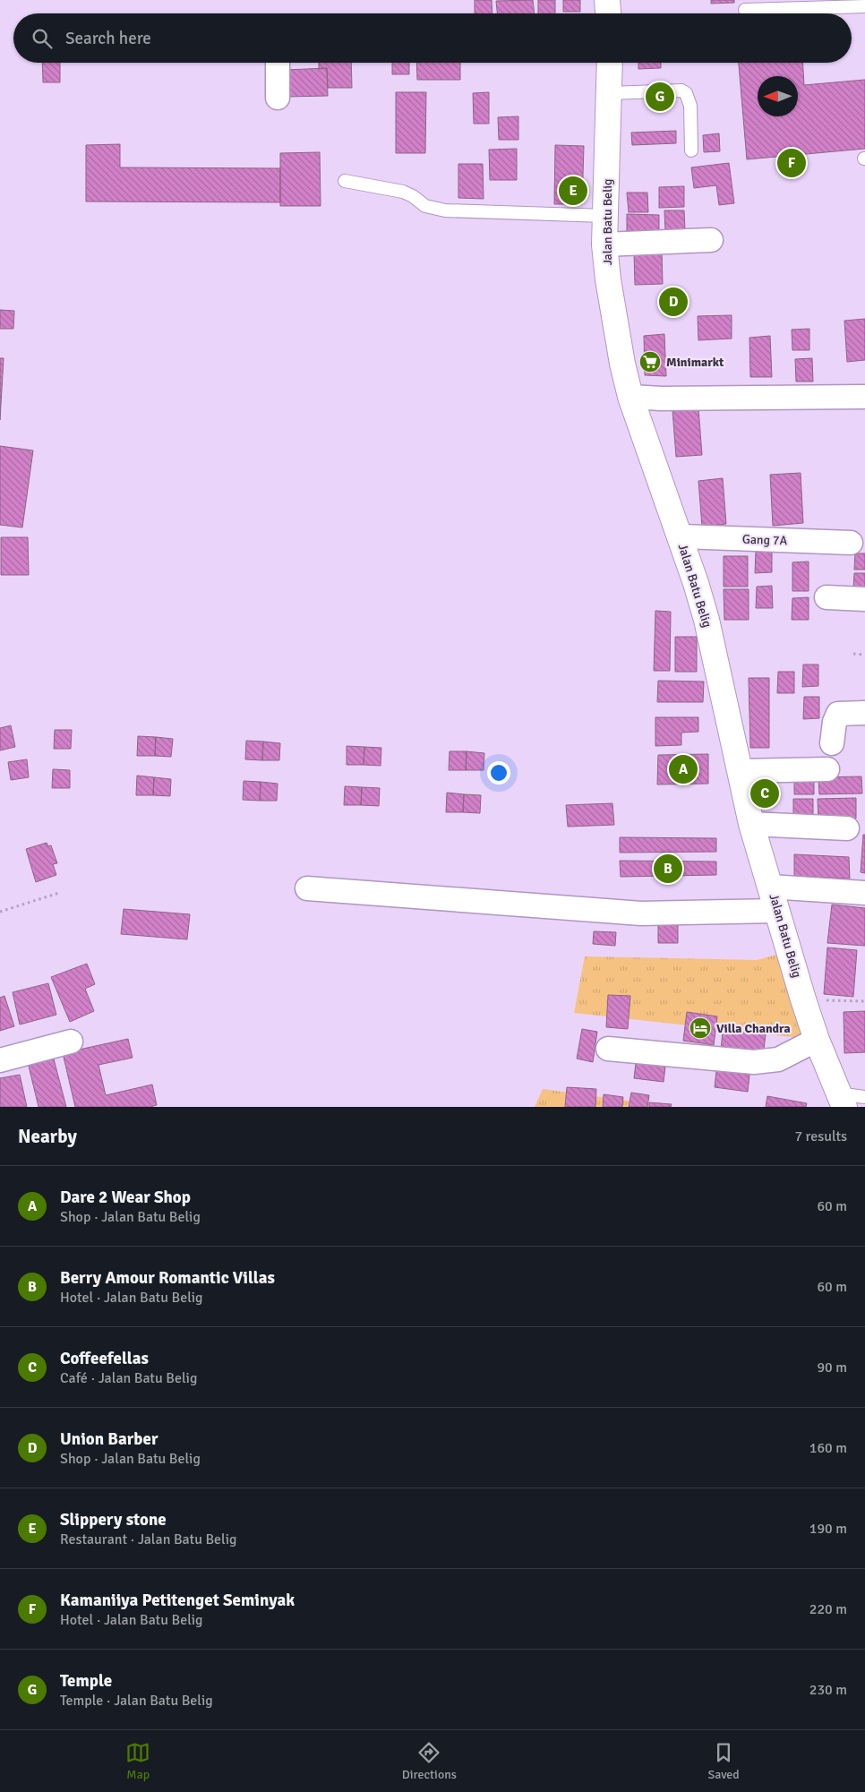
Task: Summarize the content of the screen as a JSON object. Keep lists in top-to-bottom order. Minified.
{"streets":{"street":["Jalan Batu Belig","Gang 7A"]},"crossings":[["Jalan Batu Belig","Gang 7A"]],"places":{"supermarket":["Minimarkt"],"hotel":["Villa Chandra"]},"north":"left","page":{"search":"Search here","pins":["G","F","E","D","A","C","B"],"heading":["Nearby","7 results"],"list":[{"mark":"A","name":"Dare 2 Wear Shop","note":"Shop · Jalan Batu Belig","value":"60 m"},{"mark":"B","name":"Berry Amour Romantic Villas","note":"Hotel · Jalan Batu Belig","value":"60 m"},{"mark":"C","name":"Coffeefellas","note":"Café · Jalan Batu Belig","value":"90 m"},{"mark":"D","name":"Union Barber","note":"Shop · Jalan Batu Belig","value":"160 m"},{"mark":"E","name":"Slippery stone","note":"Restaurant · Jalan Batu Belig","value":"190 m"},{"mark":"F","name":"Kamaniiya Petitenget Seminyak","note":"Hotel · Jalan Batu Belig","value":"220 m"},{"mark":"G","name":"Temple","note":"Temple · Jalan Batu Belig","value":"230 m"}],"nav":["Map","Directions","Saved"]}}
